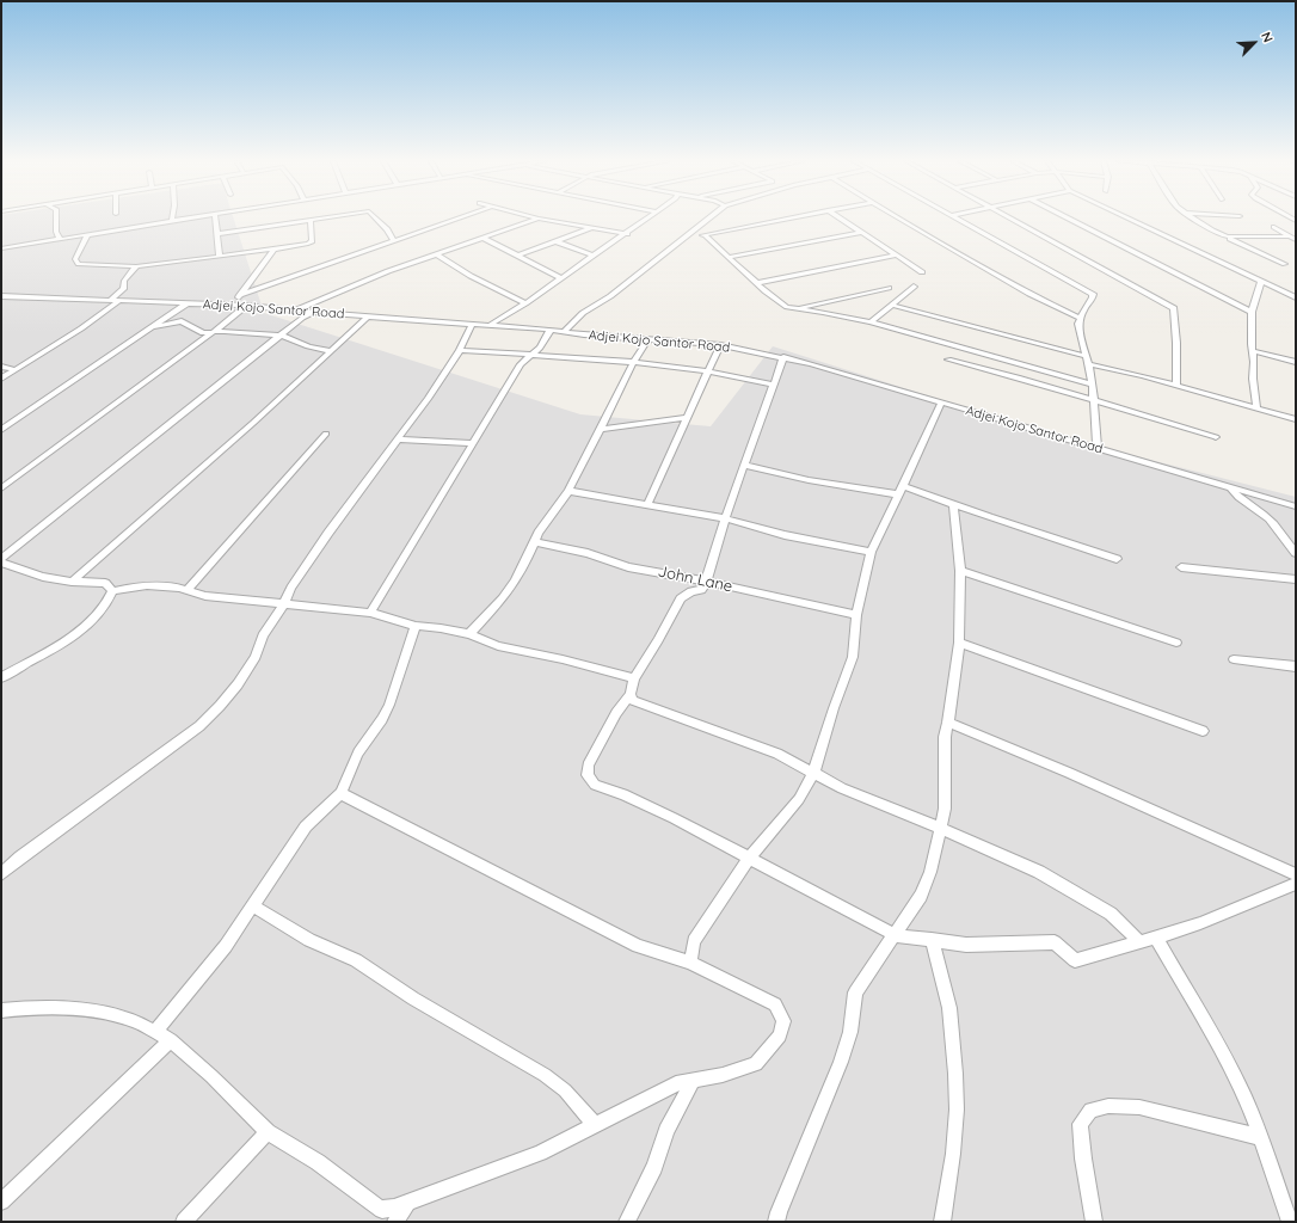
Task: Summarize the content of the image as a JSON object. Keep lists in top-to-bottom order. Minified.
{"streets":{"street":["Adjei Kojo Santor Road","John Lane"]},"north":"top right"}
